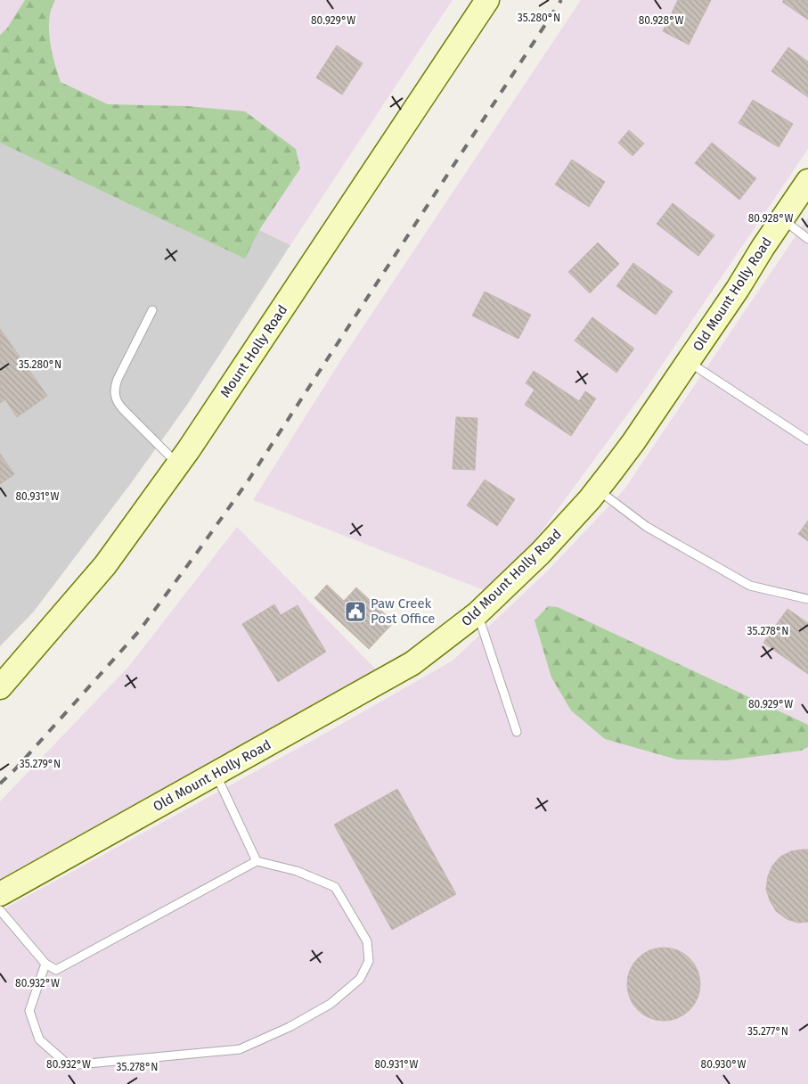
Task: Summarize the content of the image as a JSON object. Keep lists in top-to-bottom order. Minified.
{"streets":{"street":["Old Mount Holly Road","Mount Holly Road"]},"places":{"public building":["Paw Creek Post Office"]},"coordinates":["35.280°N","80.929°W","80.928°W","80.931°W","35.278°N","35.279°N","80.932°W","35.277°N","80.930°W"]}
